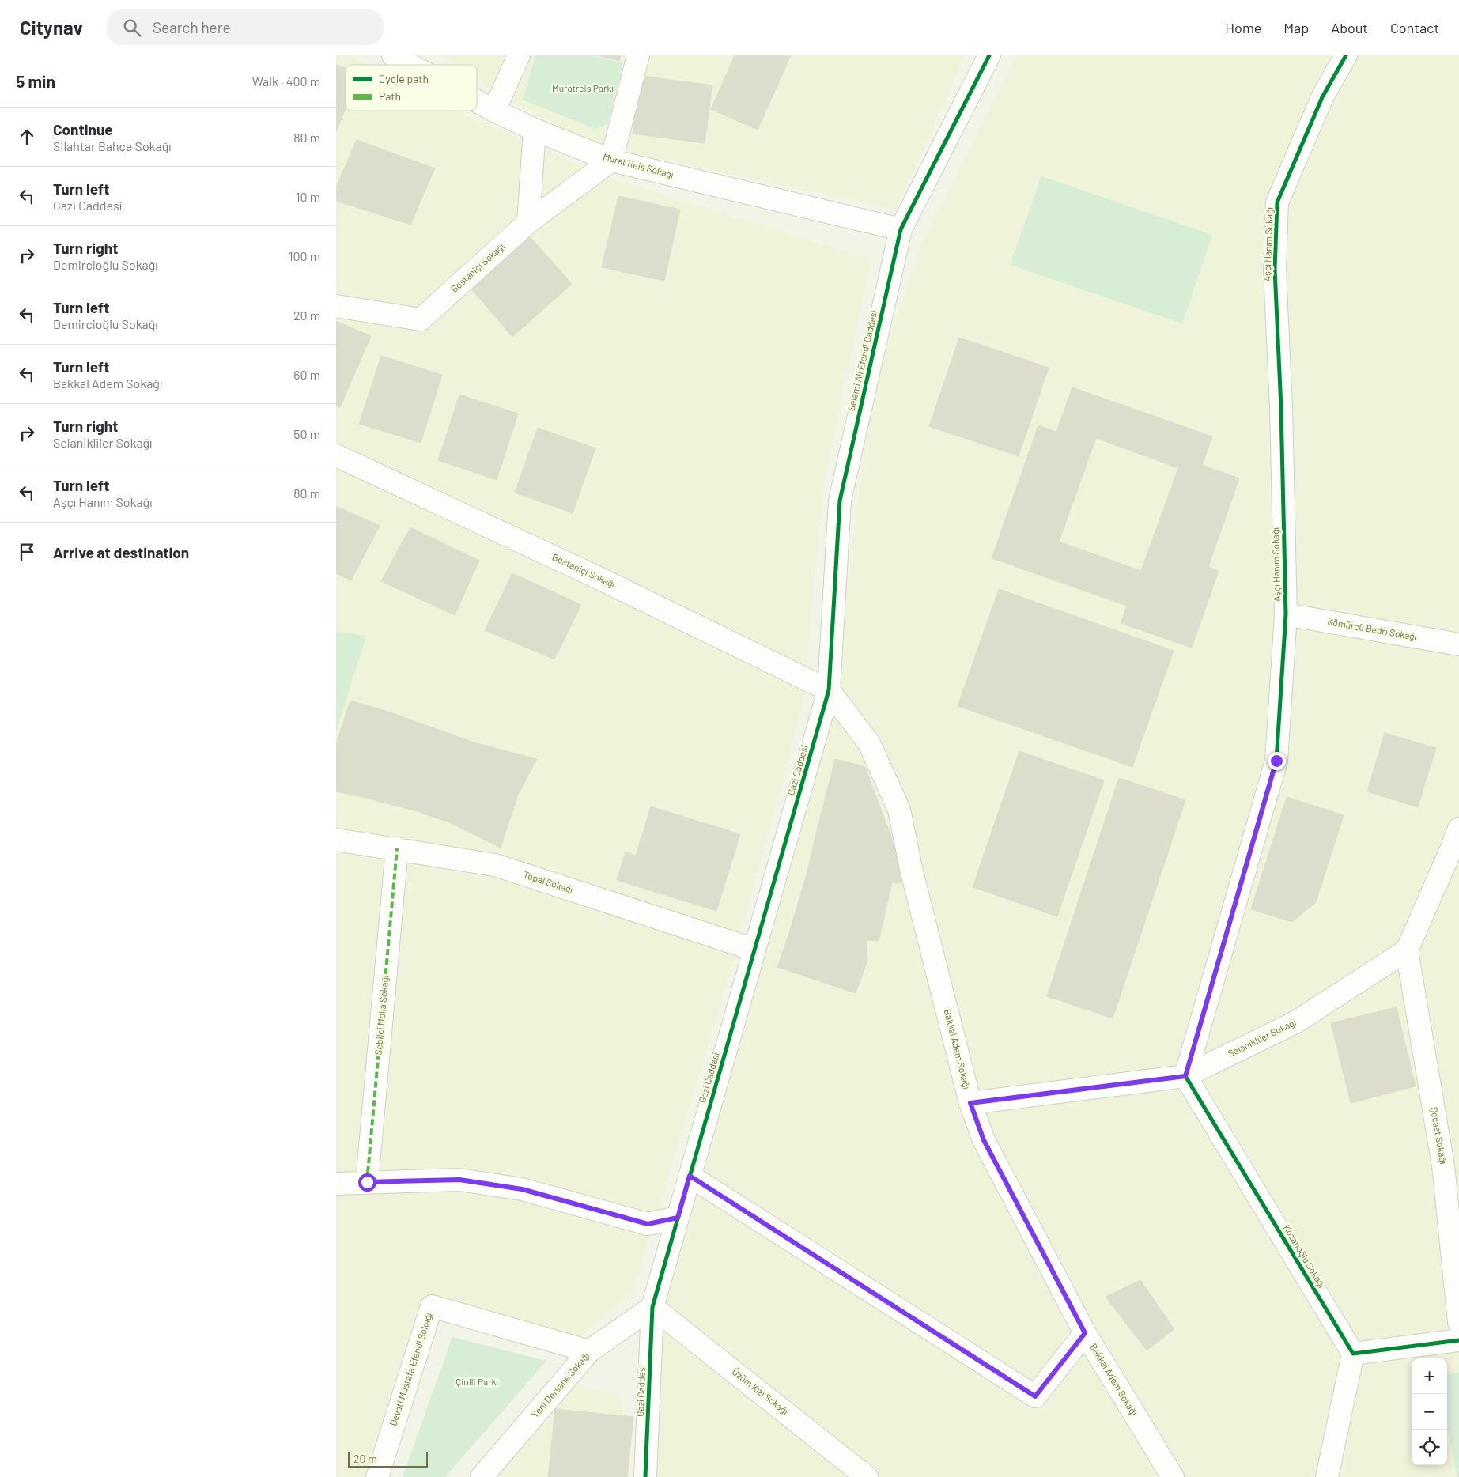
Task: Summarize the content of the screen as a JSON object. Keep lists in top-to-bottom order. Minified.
{"streets":{"street":["Murat Reis Sokağı","Aşçı Hanım Sokağı","Bostaniçi Sokağı","Selami Ali Efendi Caddesi","Kömürcü Bedri Sokağı","Gazi Caddesi","Topal Sokağı","Sebilci Molla Sokağı","Selanikliler Sokağı","Bakkal Adem Sokağı","Şecaat Sokağı","Kozanoğlu Sokağı","Devati Mustafa Efendi Sokağı","Yeni Dersane Sokağı","Üzüm Kızı Sokağı"]},"crossings":[["Murat Reis Sokağı","Bostaniçi Sokağı"],["Murat Reis Sokağı","Selami Ali Efendi Caddesi"],["Aşçı Hanım Sokağı","Kömürcü Bedri Sokağı"],["Aşçı Hanım Sokağı","Selanikliler Sokağı"],["Aşçı Hanım Sokağı","Kozanoğlu Sokağı"],["Bostaniçi Sokağı","Selami Ali Efendi Caddesi"],["Bostaniçi Sokağı","Gazi Caddesi"],["Bostaniçi Sokağı","Bakkal Adem Sokağı"],["Selami Ali Efendi Caddesi","Gazi Caddesi"],["Selami Ali Efendi Caddesi","Bakkal Adem Sokağı"],["Gazi Caddesi","Topal Sokağı"],["Gazi Caddesi","Bakkal Adem Sokağı"],["Gazi Caddesi","Yeni Dersane Sokağı"],["Gazi Caddesi","Üzüm Kızı Sokağı"],["Topal Sokağı","Sebilci Molla Sokağı"],["Selanikliler Sokağı","Bakkal Adem Sokağı"],["Selanikliler Sokağı","Şecaat Sokağı"],["Selanikliler Sokağı","Kozanoğlu Sokağı"],["Devati Mustafa Efendi Sokağı","Yeni Dersane Sokağı"],["Yeni Dersane Sokağı","Üzüm Kızı Sokağı"]],"parks":["Muratreis Parkı","Çinili Parkı"],"legend":["Cycle path","Path"],"scale_bar":"20 m","page":{"header":"Citynav","search":"Search here","nav":["Home","Map","About","Contact"],"heading":["5 min","Walk · 400 m"],"list":[["Continue","Silahtar Bahçe Sokağı","80 m"],["Turn left","Gazi Caddesi","10 m"],["Turn right","Demircioğlu Sokağı","100 m"],["Turn left","Demircioğlu Sokağı","20 m"],["Turn left","Bakkal Adem Sokağı","60 m"],["Turn right","Selanikliler Sokağı","50 m"],["Turn left","Aşçı Hanım Sokağı","80 m"],"Arrive at destination"],"map_buttons":["+","−"],"scale":"20 m"}}
